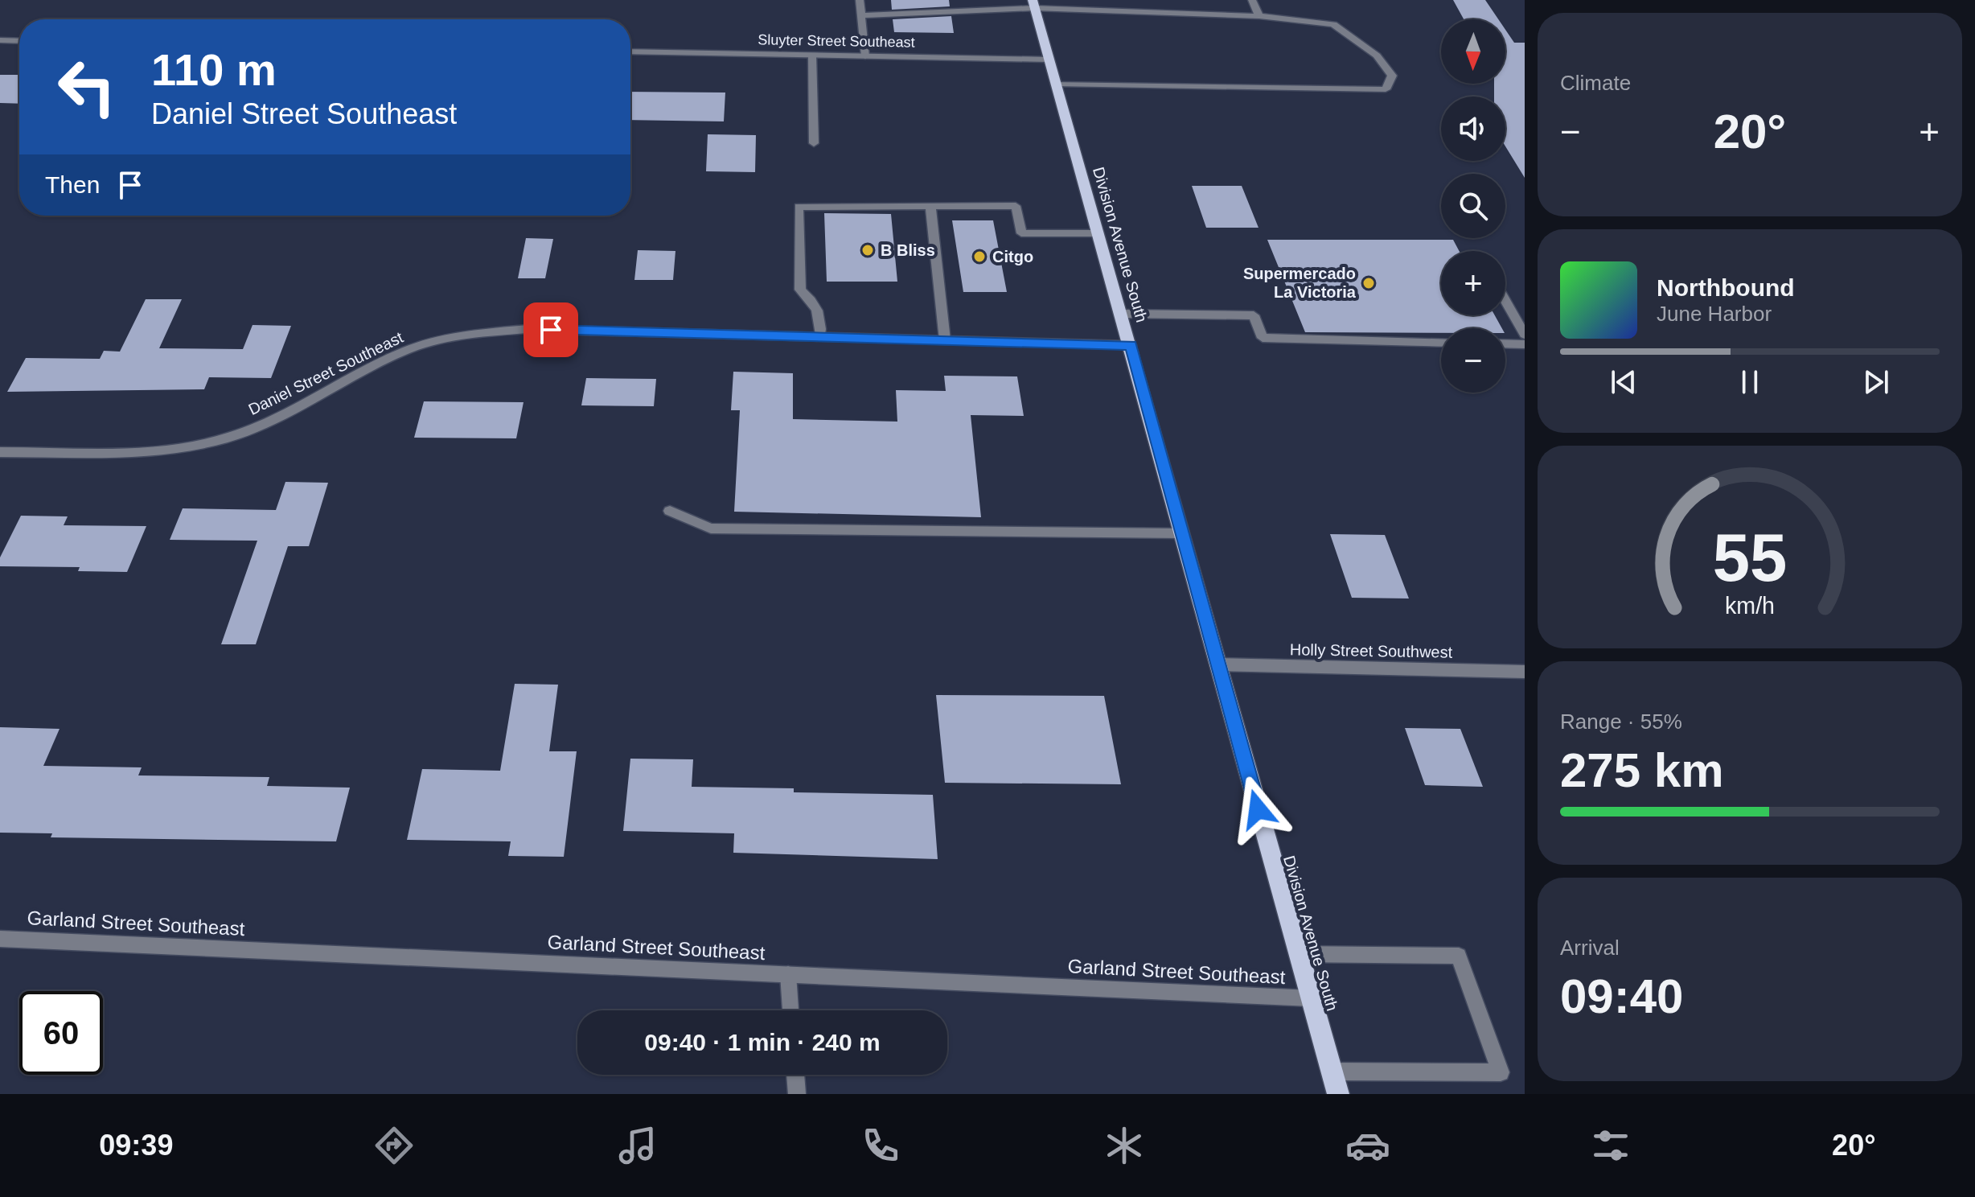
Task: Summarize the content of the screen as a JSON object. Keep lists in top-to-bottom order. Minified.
{"streets":{"main road":["Division Avenue South"],"street":["Sluyter Street Southeast","Daniel Street Southeast","Holly Street Southwest","Garland Street Southeast"]},"crossings":[["Sluyter Street Southeast","Division Avenue South"],["Division Avenue South","Daniel Street Southeast"],["Division Avenue South","Holly Street Southwest"],["Division Avenue South","Garland Street Southeast"]],"places":["B Bliss","Citgo","Supermercado La Victoria"],"north":"bottom","page":{"tile":["Climate",["Range · 55%","275 km"],["Arrival","09:40"]],"map_buttons":["+","−"],"turn":["110 m","Daniel Street Southeast"],"heat":["−","20°","+"],"then":"Then","song":["Northbound","June Harbor"],"limit":"60","trip":"09:40 · 1 min · 240 m","tabs":["09:39","20°"],"gauge":["55","km/h"]}}
